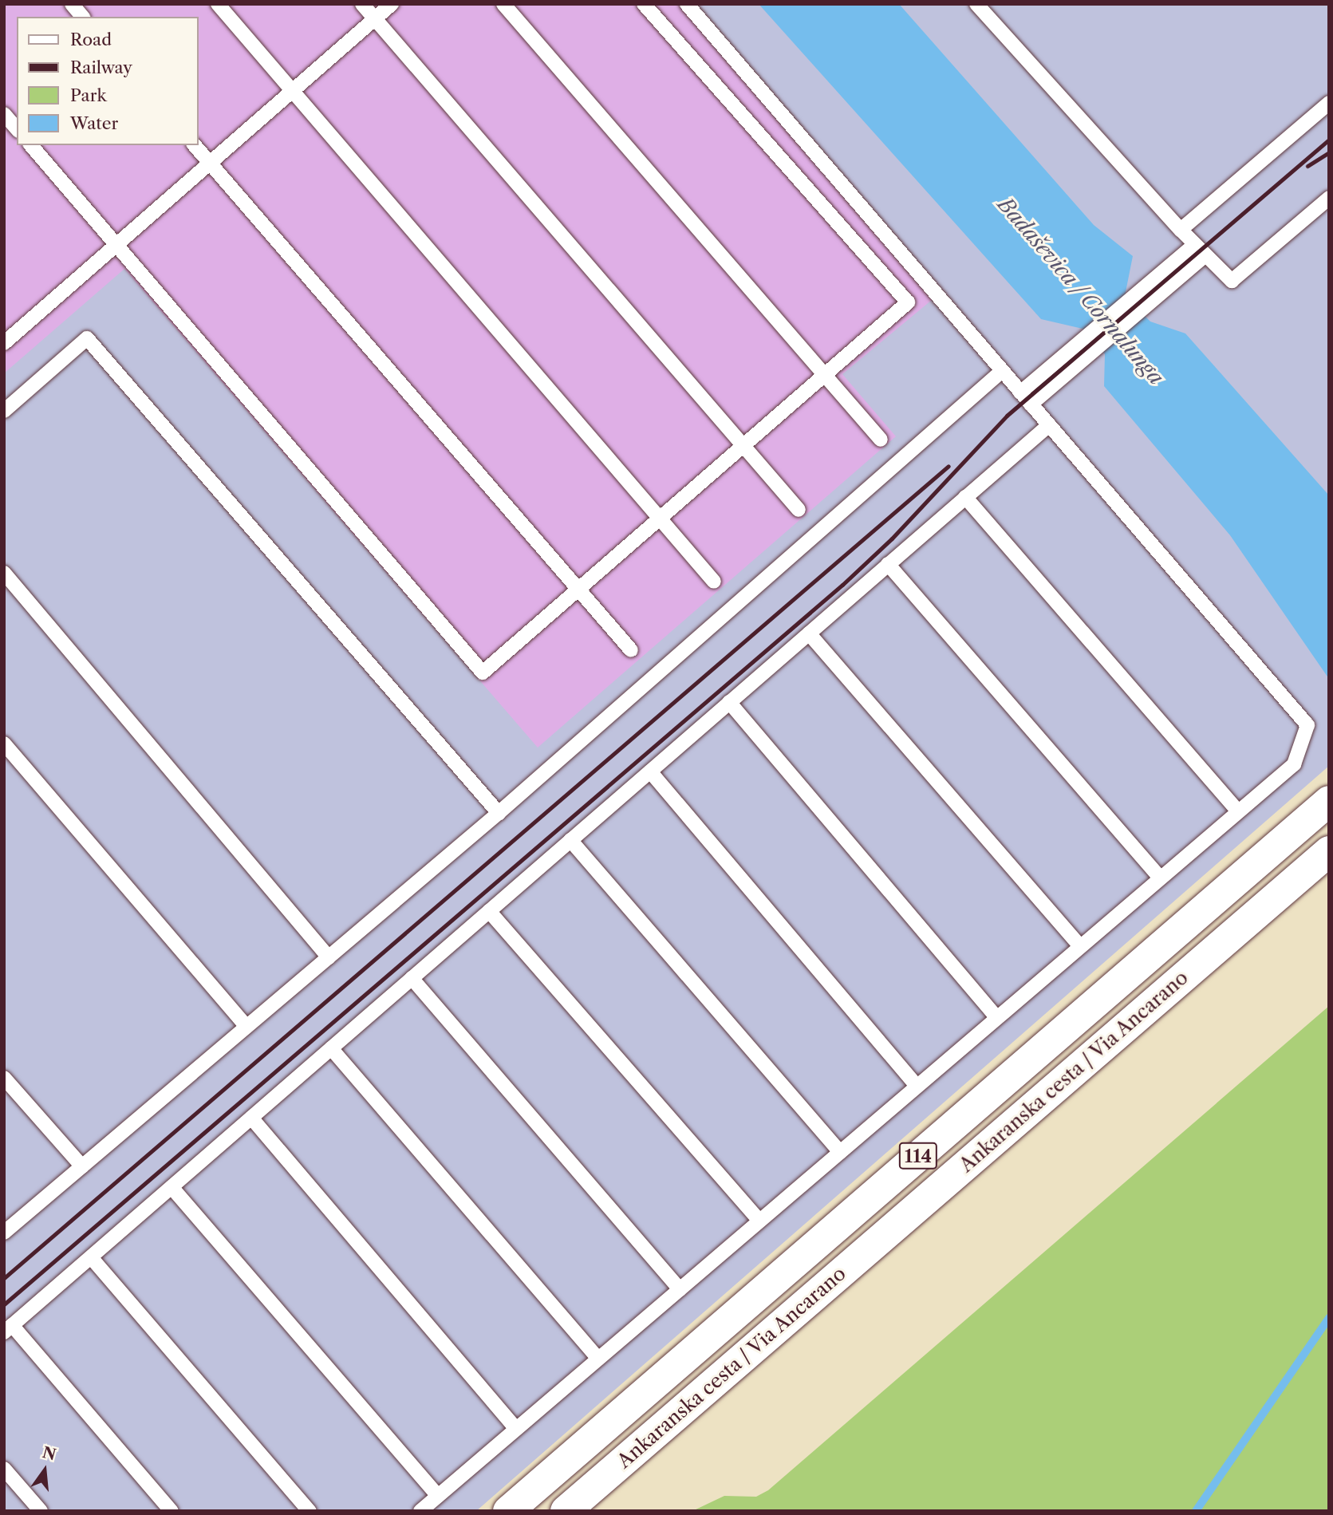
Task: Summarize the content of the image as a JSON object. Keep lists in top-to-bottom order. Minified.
{"streets":{"main road":["Ankaranska cesta / Via Ancarano","114"]},"water":["Badaševica / Cornalunga"],"legend":["Road","Railway","Park","Water"],"north":"top"}
